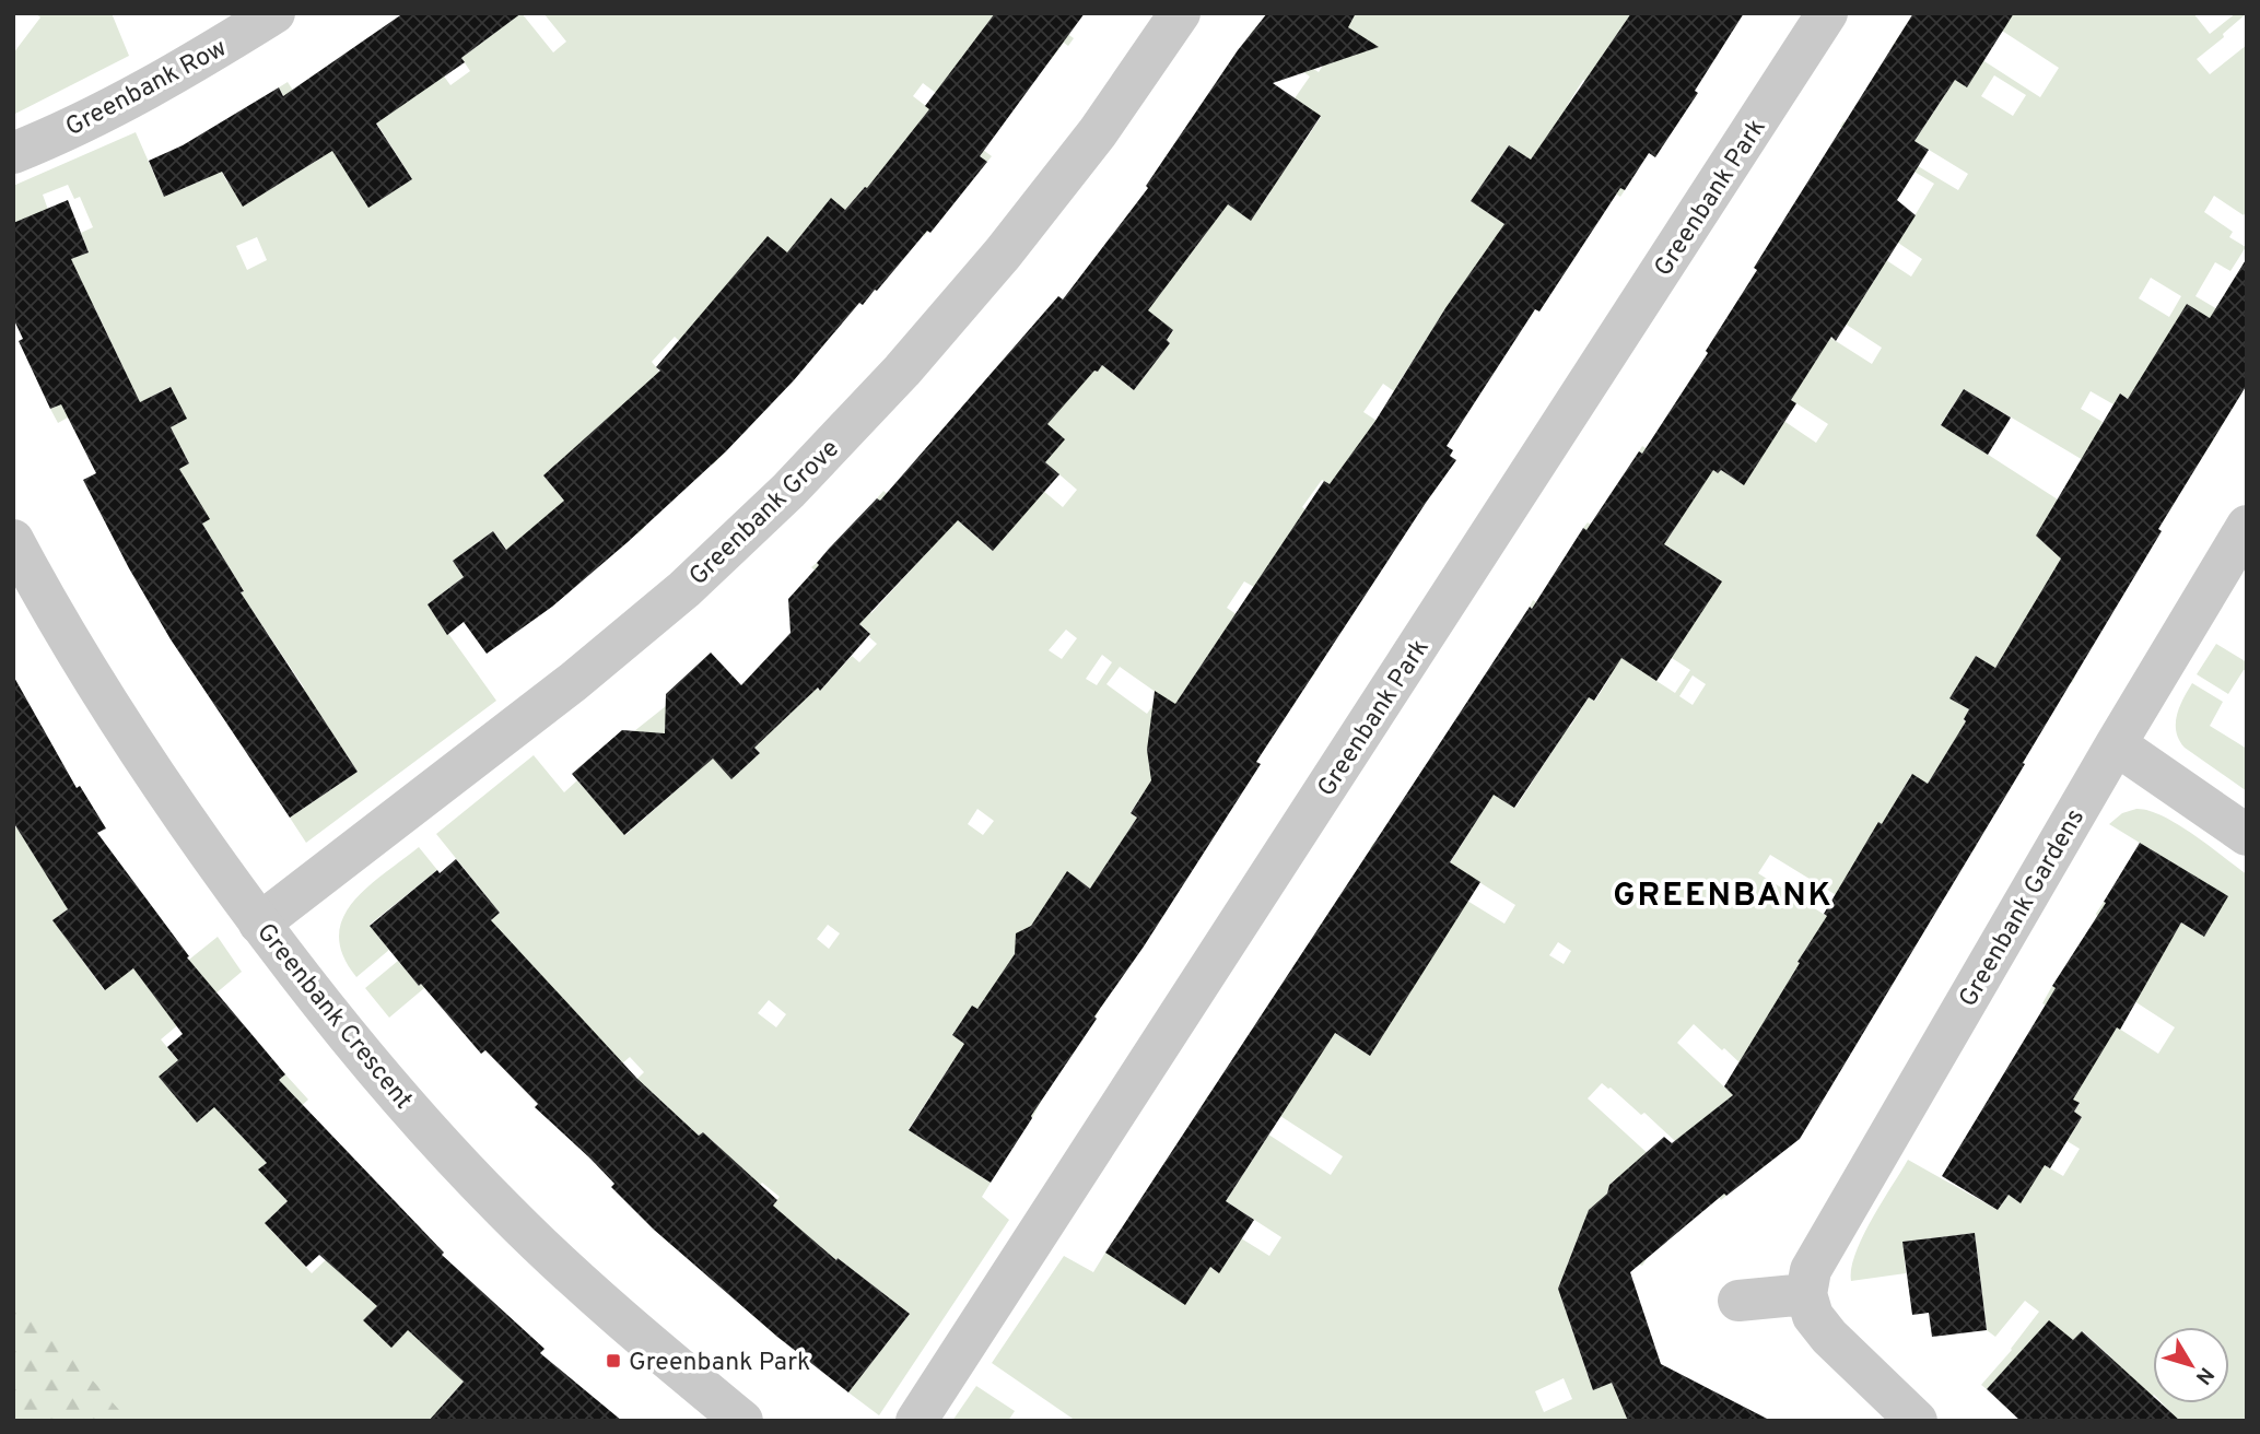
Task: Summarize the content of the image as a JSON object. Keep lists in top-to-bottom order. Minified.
{"streets":{"street":["Greenbank Row","Greenbank Park","Greenbank Grove","Greenbank Gardens","Greenbank Crescent"]},"crossings":[["Greenbank Grove","Greenbank Crescent"]],"districts":["GREENBANK"],"places":{"transit":["Greenbank Park"]},"north":"bottom right"}
